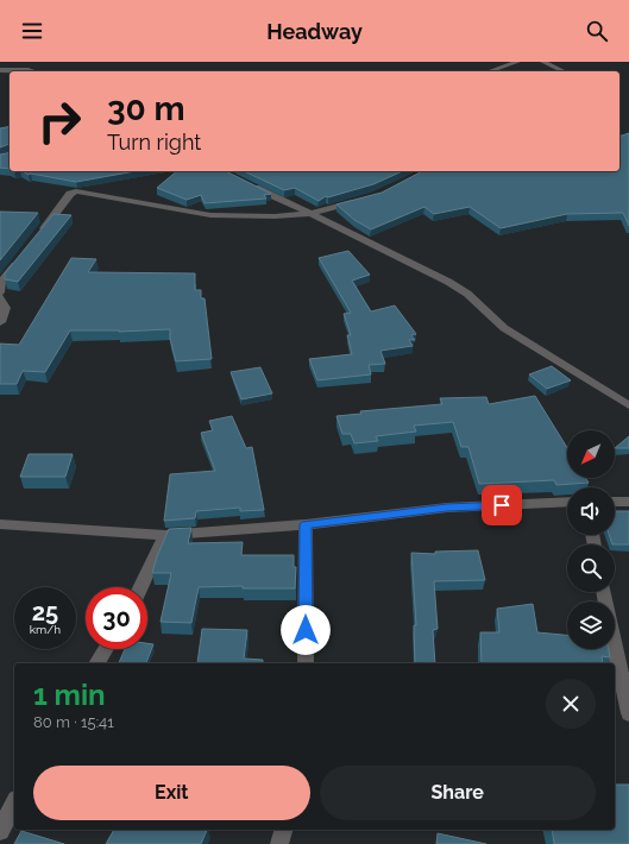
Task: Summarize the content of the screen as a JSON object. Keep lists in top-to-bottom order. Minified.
{"north":"bottom left","page":{"header":"Headway","turn":["30 m","Turn right"],"speed":"25 km/h","limit":"30","heading":["1 min","80 m · 15:41"],"buttons":["Exit","Share"]}}
